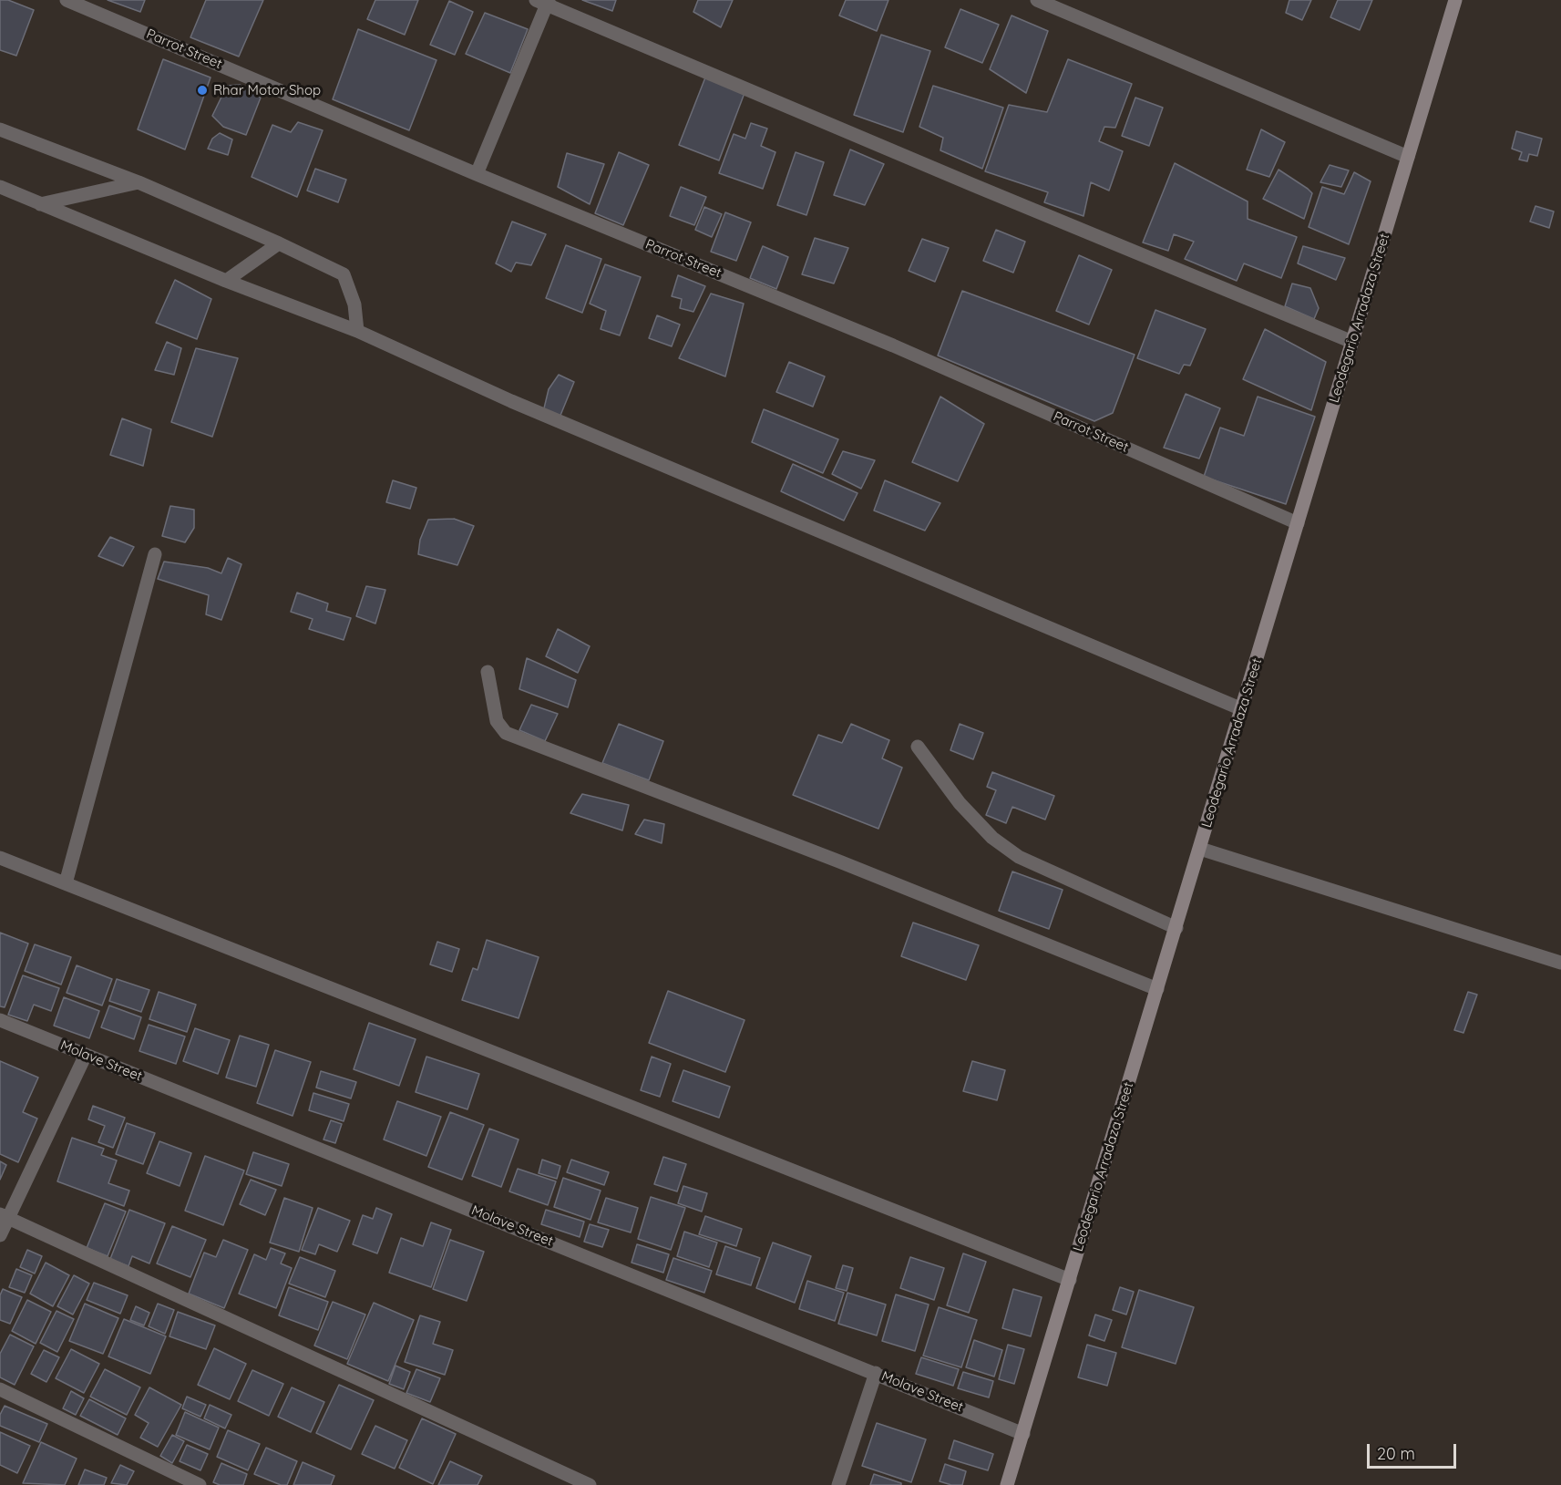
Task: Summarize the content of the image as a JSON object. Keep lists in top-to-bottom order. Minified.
{"streets":{"street":["Parrot Street","Leodegario Arradaza Street","Molave Street"]},"crossings":[["Parrot Street","Leodegario Arradaza Street"],["Leodegario Arradaza Street","Molave Street"]],"places":["Rhar Motor Shop"],"scale_bar":"20 m"}
